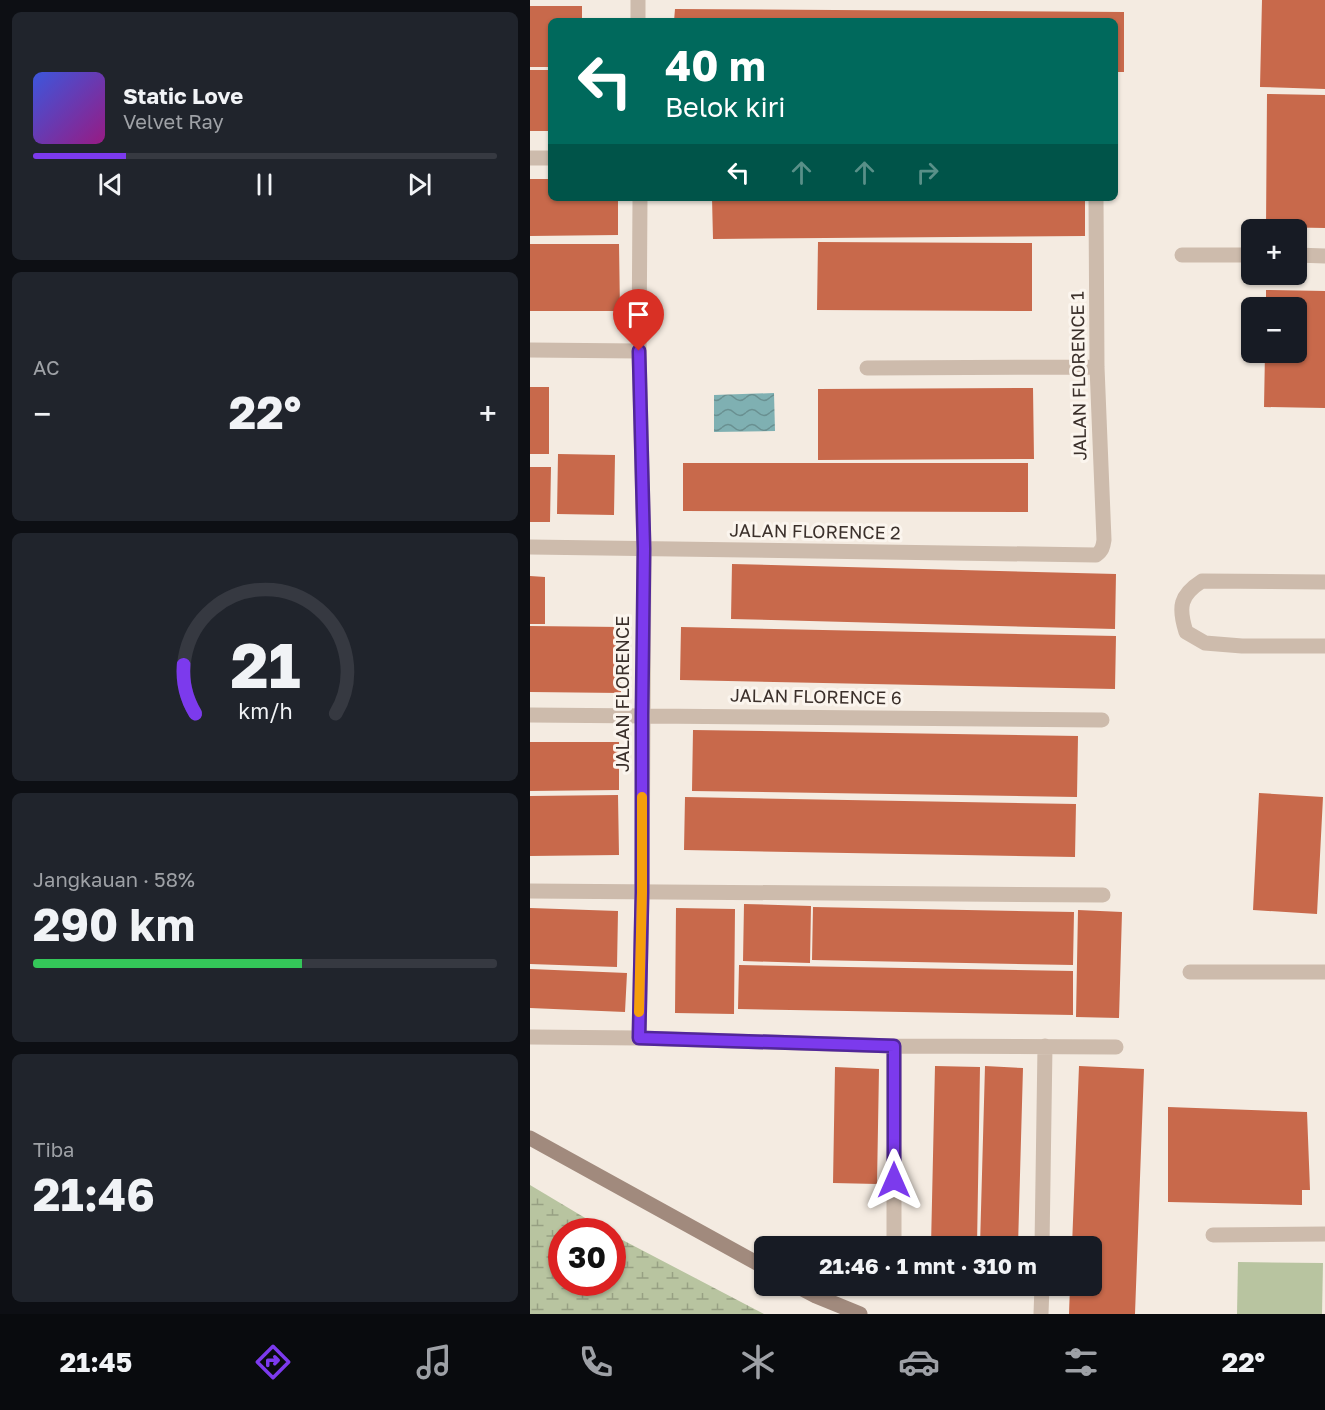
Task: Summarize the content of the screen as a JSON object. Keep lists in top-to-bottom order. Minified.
{"streets":{"street":["JALAN FLORENCE 1","JALAN FLORENCE 2","JALAN FLORENCE","JALAN FLORENCE 6"]},"crossings":[["JALAN FLORENCE 1","JALAN FLORENCE 2"],["JALAN FLORENCE 2","JALAN FLORENCE"],["JALAN FLORENCE","JALAN FLORENCE 6"]],"page":{"turn":["40 m","Belok kiri"],"song":["Static Love","Velvet Ray"],"map_buttons":["+","−"],"tile":["AC",["Jangkauan · 58%","290 km"],["Tiba","21:46"]],"heat":["−","22°","+"],"limit":"30","trip":"21:46 · 1 mnt · 310 m","tabs":["21:45","22°"],"gauge":["21","km/h"]}}
